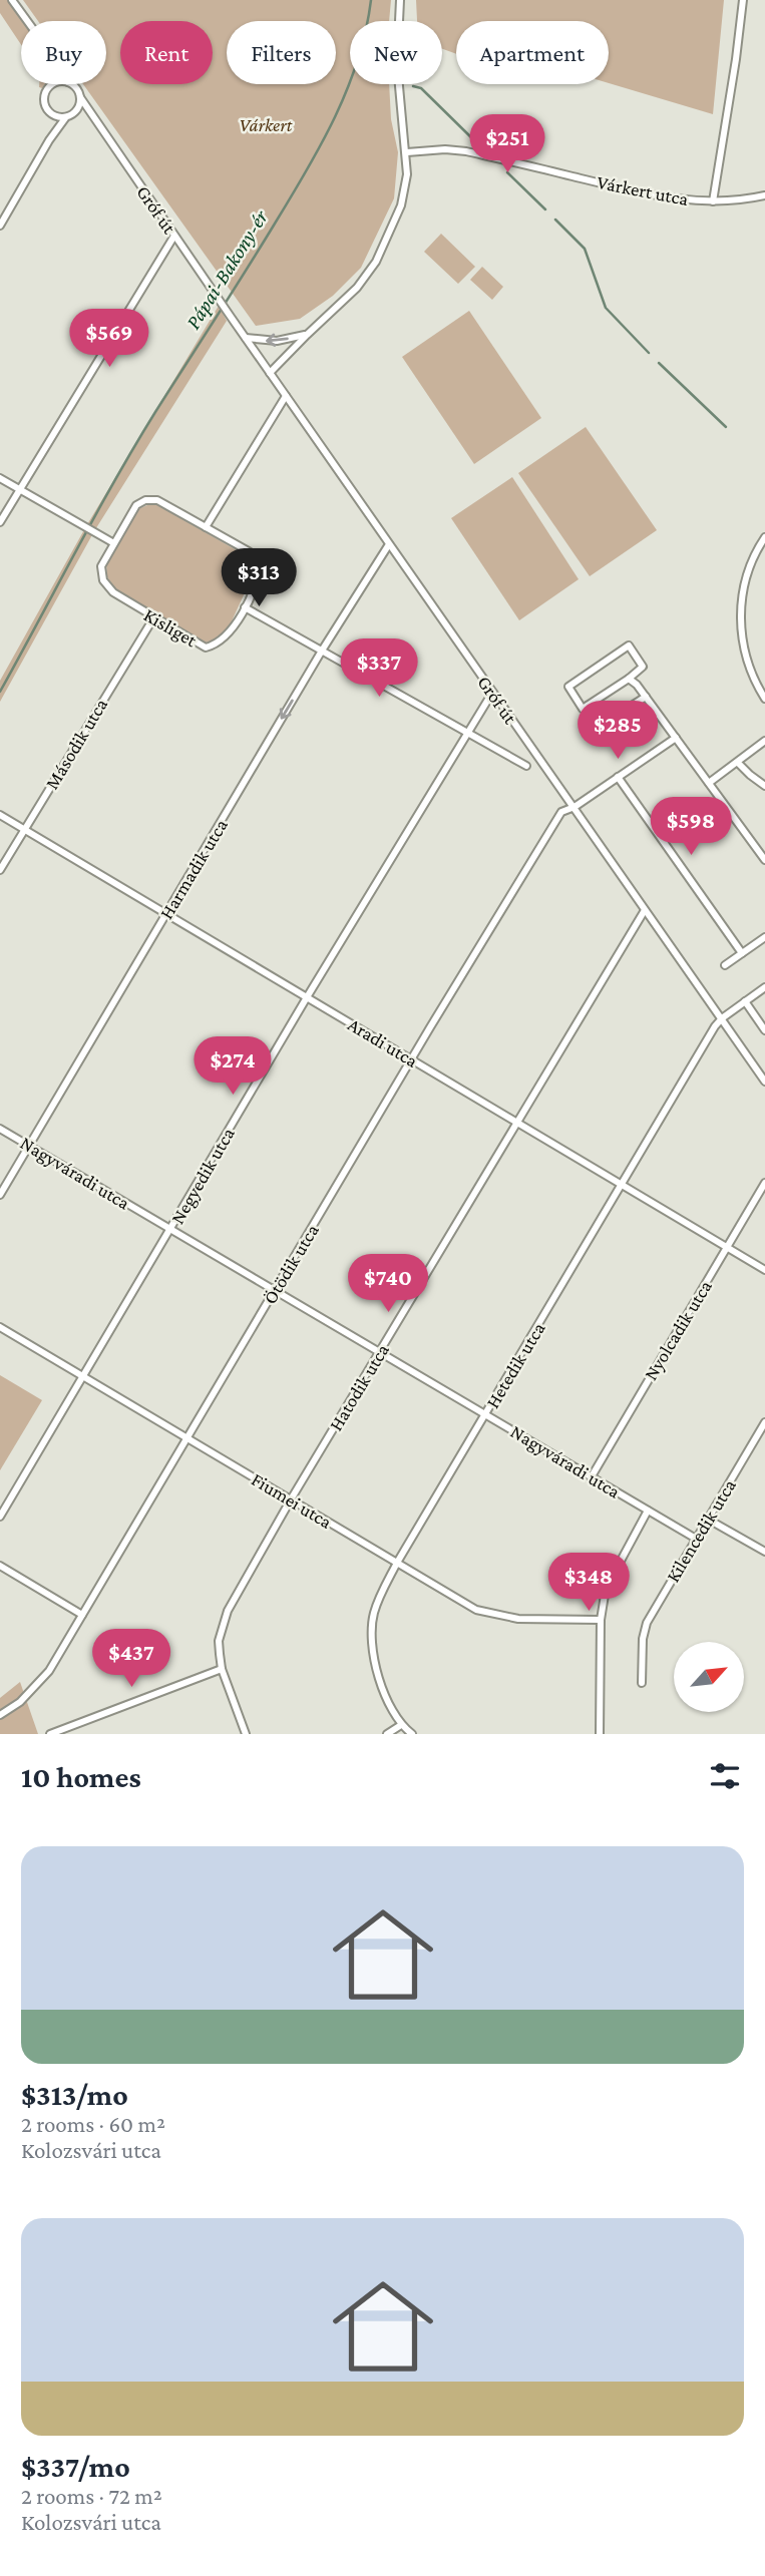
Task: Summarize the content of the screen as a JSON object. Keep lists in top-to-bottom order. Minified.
{"streets":{"street":["Várkert utca","Gróf út","Kisliget","Második utca","Harmadik utca","Aradi utca","Nagyváradi utca","Negyedik utca","Ötödik utca","Nyolcadik utca","Hetedik utca","Hatodik utca","Fiumei utca","Kilencedik utca"]},"crossings":[["Gróf út","Harmadik utca"],["Gróf út","Negyedik utca"],["Gróf út","Ötödik utca"],["Gróf út","Hetedik utca"],["Gróf út","Hatodik utca"],["Kisliget","Második utca"],["Második utca","Aradi utca"],["Harmadik utca","Aradi utca"],["Harmadik utca","Nagyváradi utca"],["Aradi utca","Negyedik utca"],["Aradi utca","Ötödik utca"],["Aradi utca","Nyolcadik utca"],["Aradi utca","Hetedik utca"],["Aradi utca","Hatodik utca"],["Nagyváradi utca","Negyedik utca"],["Nagyváradi utca","Ötödik utca"],["Nagyváradi utca","Nyolcadik utca"],["Nagyváradi utca","Hetedik utca"],["Nagyváradi utca","Hatodik utca"],["Nagyváradi utca","Kilencedik utca"],["Negyedik utca","Fiumei utca"],["Ötödik utca","Fiumei utca"],["Hetedik utca","Fiumei utca"],["Hatodik utca","Fiumei utca"]],"one_way":["Harmadik utca"],"water":["Pápai-Bakony-ér"],"parks":["Várkert"],"north":"top right","page":{"chip":["Buy","Rent","Filters","New","Apartment"],"price":["$251","$569","$313","$337","$285","$598","$274","$740","$348","$437"],"heading":"10 homes","list":[{"name":"$313/mo","note":"2 rooms · 60 m² · Kolozsvári utca"},{"name":"$337/mo","note":"2 rooms · 72 m² · Kolozsvári utca"}]}}
